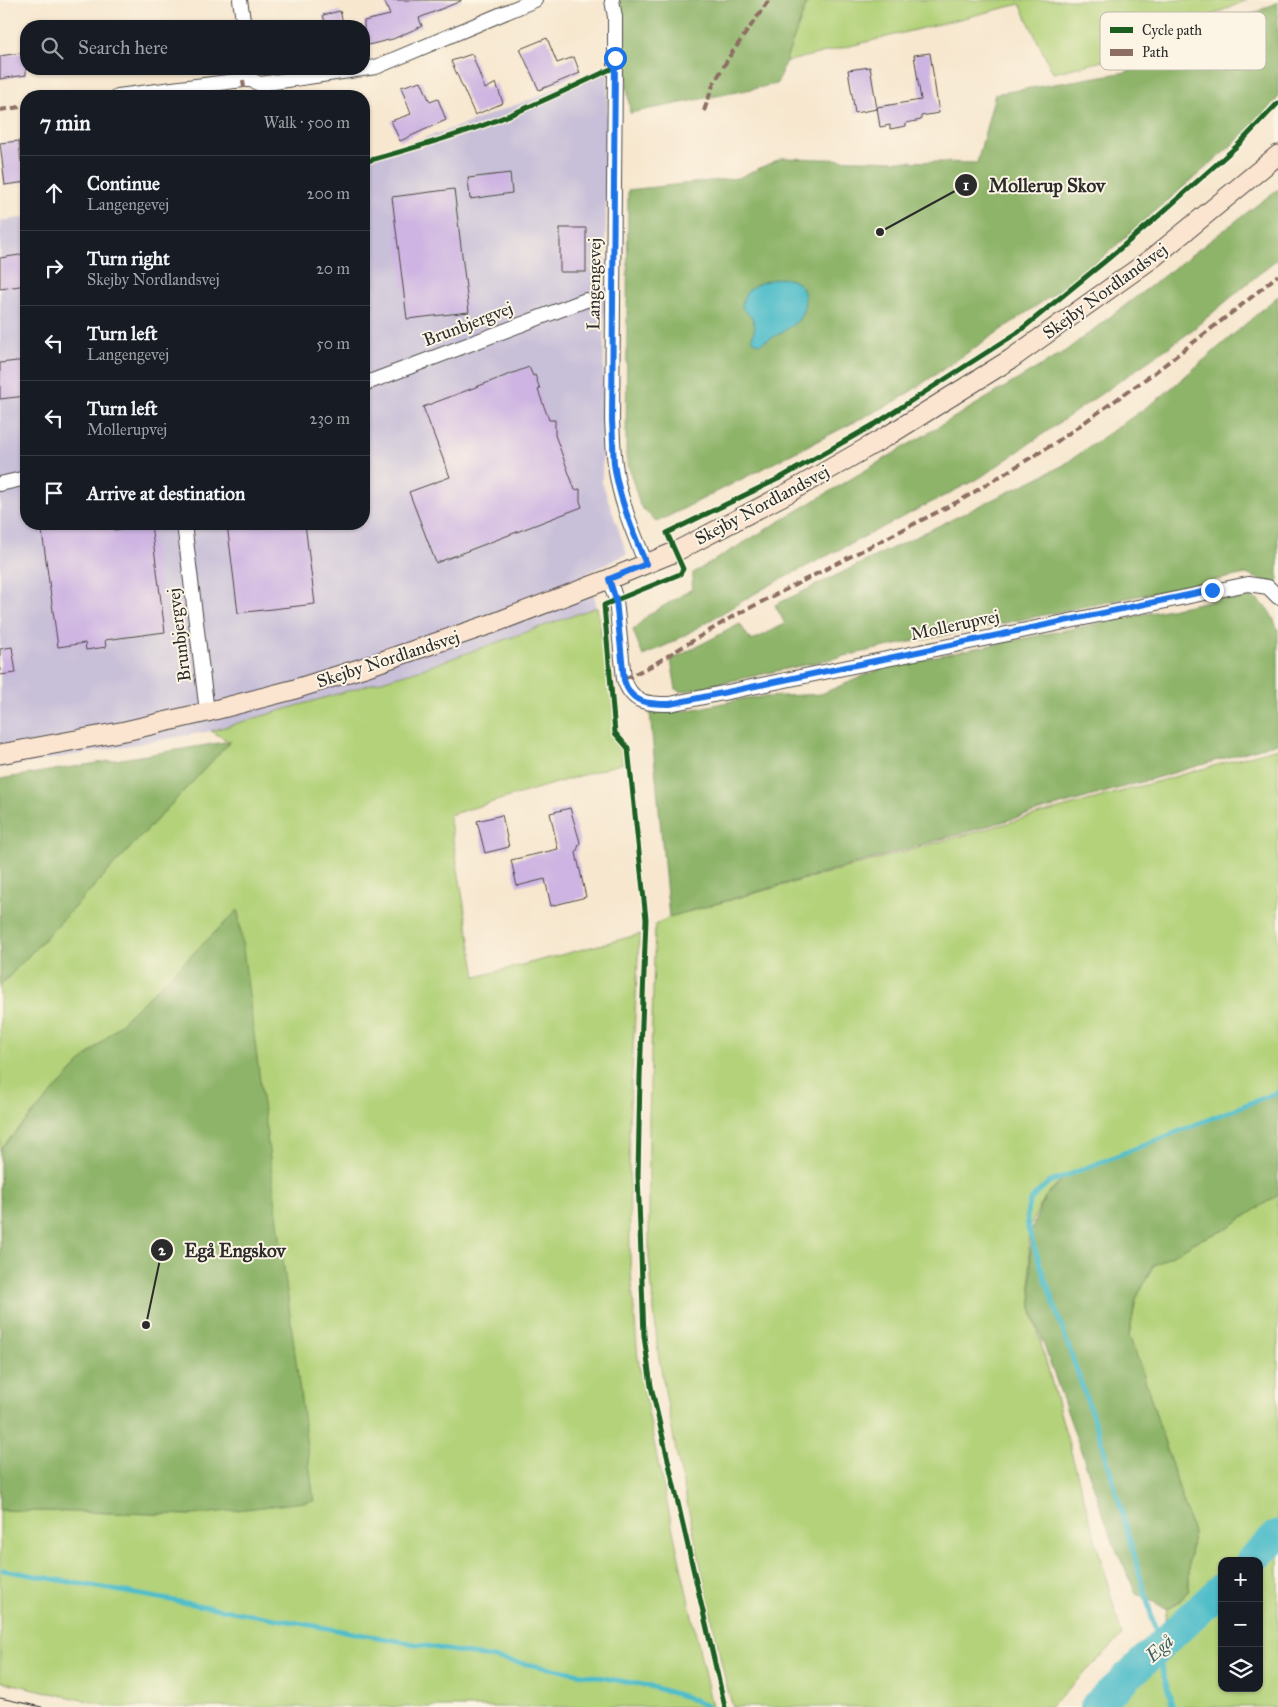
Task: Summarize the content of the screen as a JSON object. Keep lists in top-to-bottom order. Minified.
{"streets":{"street":["Langengevej","Skejby Nordlandsvej","Brunbjergvej","Mollerupvej"]},"crossings":[["Langengevej","Skejby Nordlandsvej"],["Skejby Nordlandsvej","Brunbjergvej"],["Skejby Nordlandsvej","Mollerupvej"]],"water":["Egå"],"places":["Mollerup Skov","Egå Engskov"],"legend":["Cycle path","Path"],"page":{"search":"Search here","heading":["7 min","Walk · 500 m"],"list":[["Continue","Langengevej","200 m"],["Turn right","Skejby Nordlandsvej","20 m"],["Turn left","Langengevej","50 m"],["Turn left","Mollerupvej","230 m"],"Arrive at destination"],"map_buttons":["+","−"]}}
